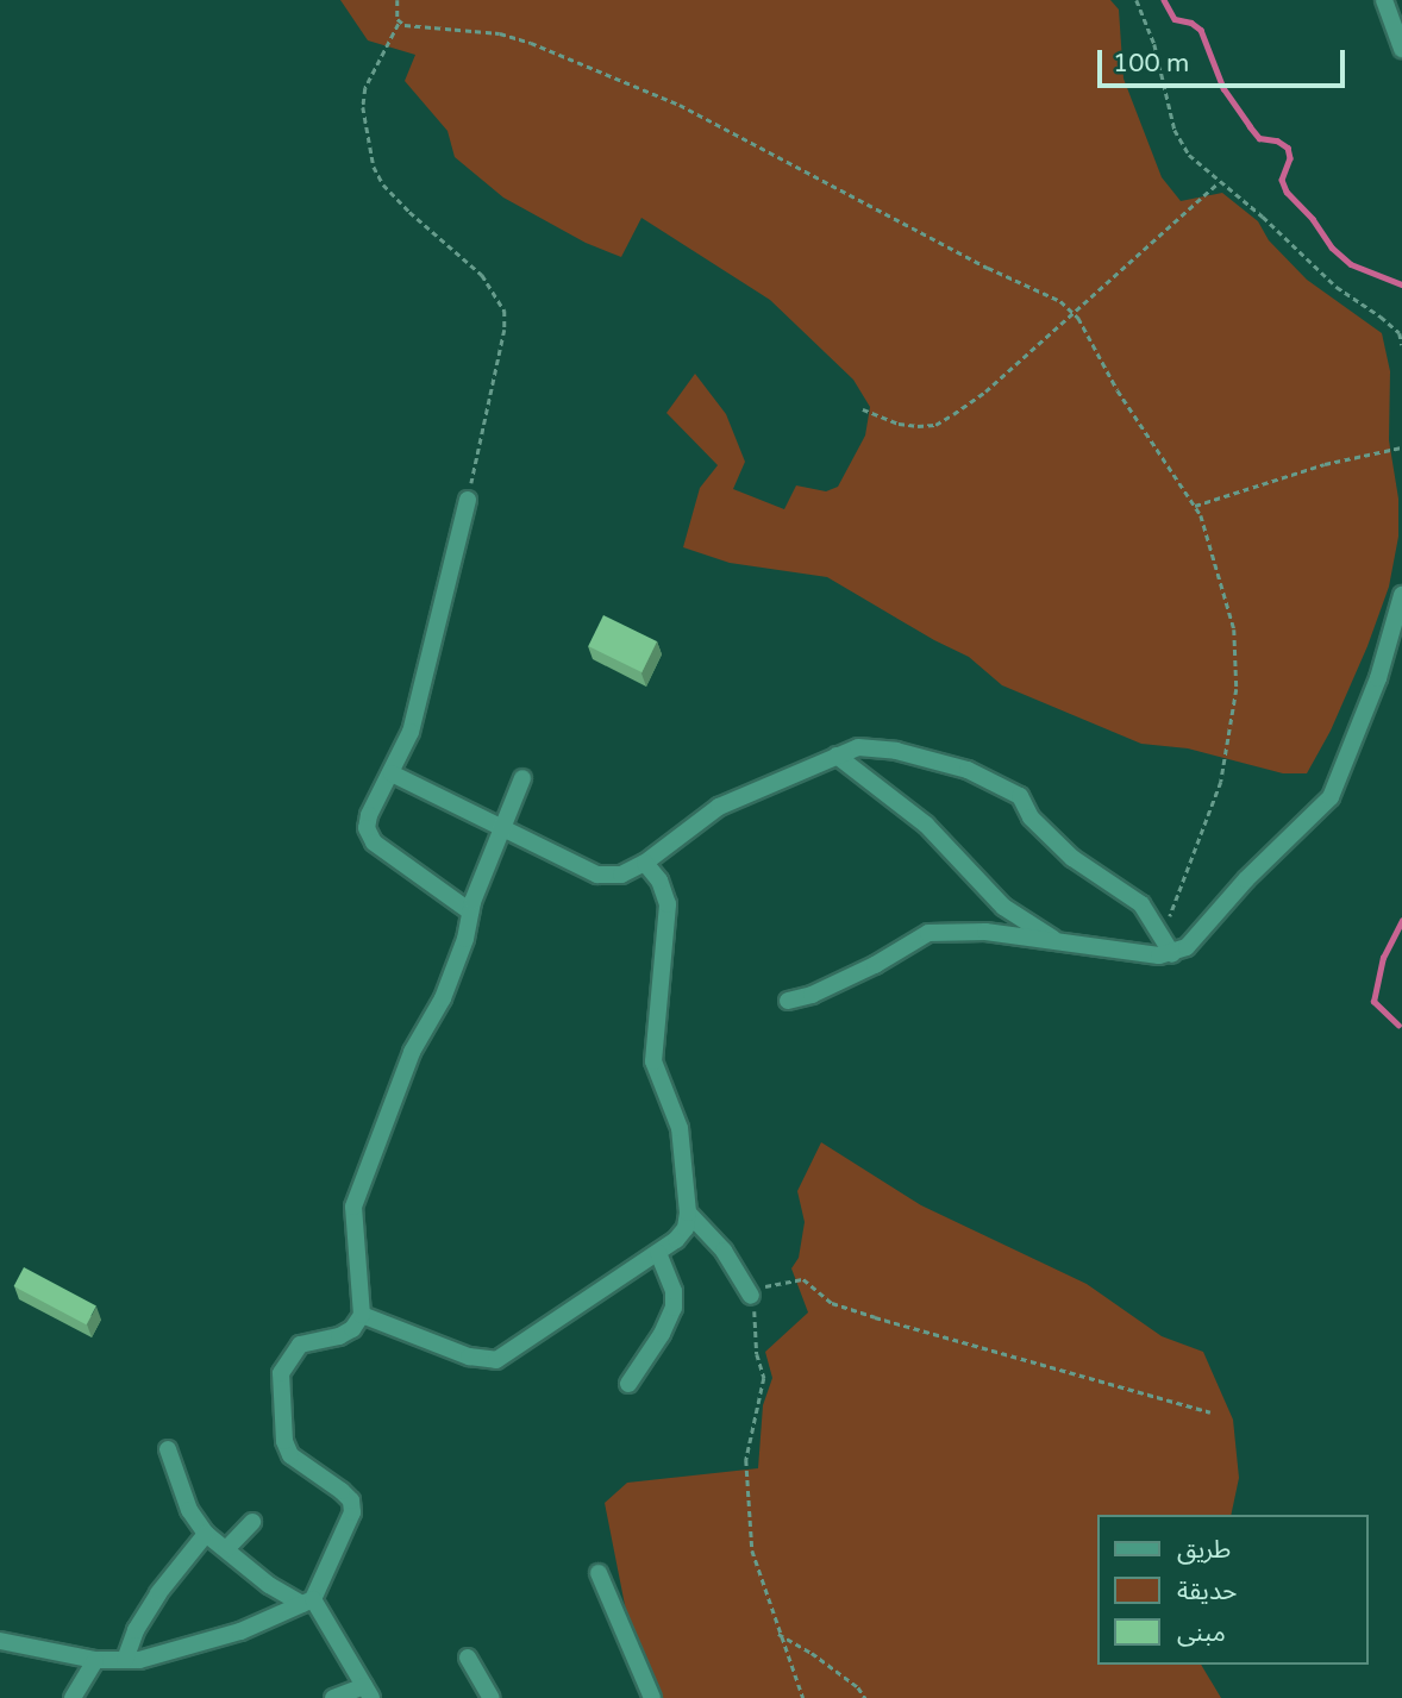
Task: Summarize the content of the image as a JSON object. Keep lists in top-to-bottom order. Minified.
{"legend":["طريق","حديقة","مبنى"],"scale_bar":"100 m"}
